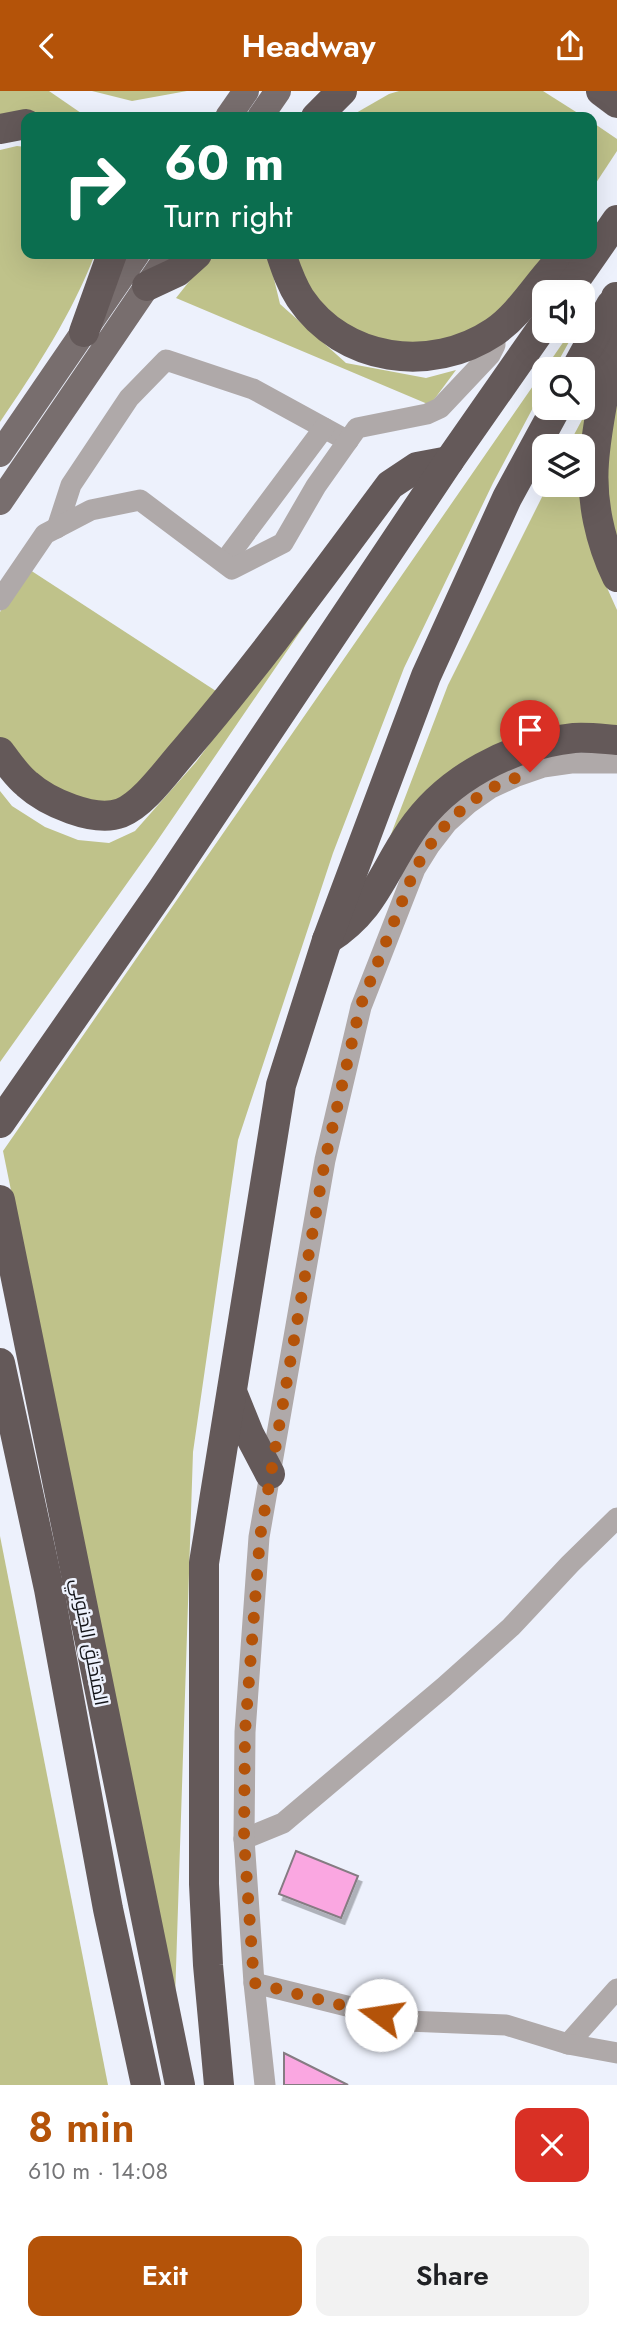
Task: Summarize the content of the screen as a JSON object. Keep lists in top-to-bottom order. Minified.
{"streets":{"highway":["المتحلق الجنوبي"]},"page":{"header":"Headway","turn":["60 m","Turn right"],"heading":["8 min","610 m · 14:08"],"buttons":["Exit","Share"]}}
